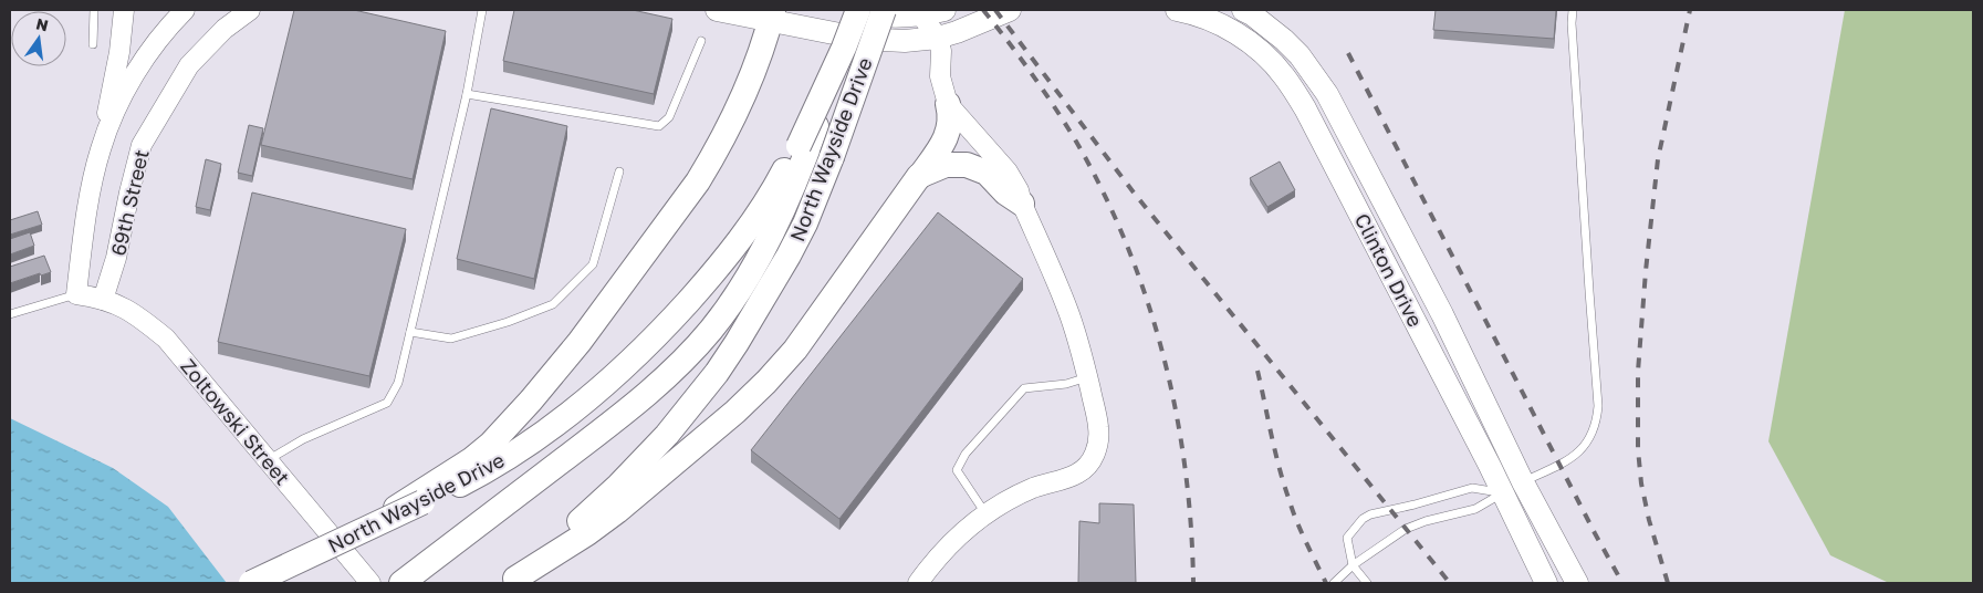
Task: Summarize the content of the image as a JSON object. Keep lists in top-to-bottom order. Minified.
{"streets":{"main road":["North Wayside Drive","Clinton Drive"],"street":["69th Street","Zoltowski Street"]},"crossings":[["69th Street","Zoltowski Street"]],"north":"top"}
